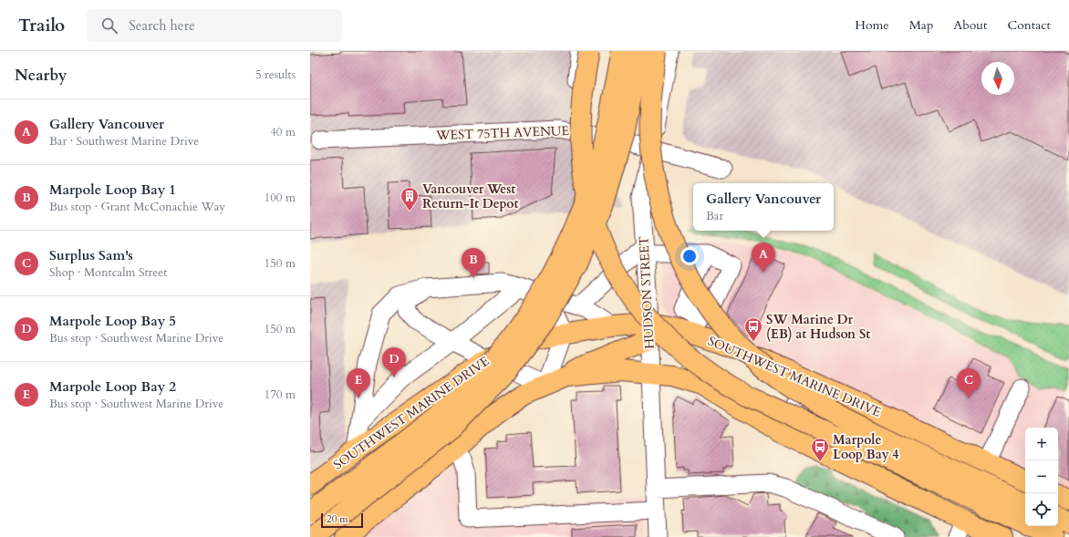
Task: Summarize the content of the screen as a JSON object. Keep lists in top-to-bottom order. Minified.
{"streets":{"main road":["SOUTHWEST MARINE DRIVE"],"street":["WEST 75TH AVENUE","HUDSON STREET"]},"crossings":[["WEST 75TH AVENUE","HUDSON STREET"],["HUDSON STREET","SOUTHWEST MARINE DRIVE"]],"places":{"building":["Vancouver West Return-It Depot"],"bus stop":["SW Marine Dr (EB) at Hudson St","Marpole Loop Bay 4"]},"scale_bar":"20 m","north":"bottom","page":{"header":"Trailo","search":"Search here","nav":["Home","Map","About","Contact"],"heading":["Nearby","5 results"],"list":[{"mark":"A","name":"Gallery Vancouver","note":"Bar · Southwest Marine Drive","value":"40 m"},{"mark":"B","name":"Marpole Loop Bay 1","note":"Bus stop · Grant McConachie Way","value":"100 m"},{"mark":"C","name":"Surplus Sam's","note":"Shop · Montcalm Street","value":"150 m"},{"mark":"D","name":"Marpole Loop Bay 5","note":"Bus stop · Southwest Marine Drive","value":"150 m"},{"mark":"E","name":"Marpole Loop Bay 2","note":"Bus stop · Southwest Marine Drive","value":"170 m"}],"popup":["Gallery Vancouver","Bar"],"pins":["A","B","D","C","E"],"map_buttons":["+","−"],"scale":"20 m"}}
